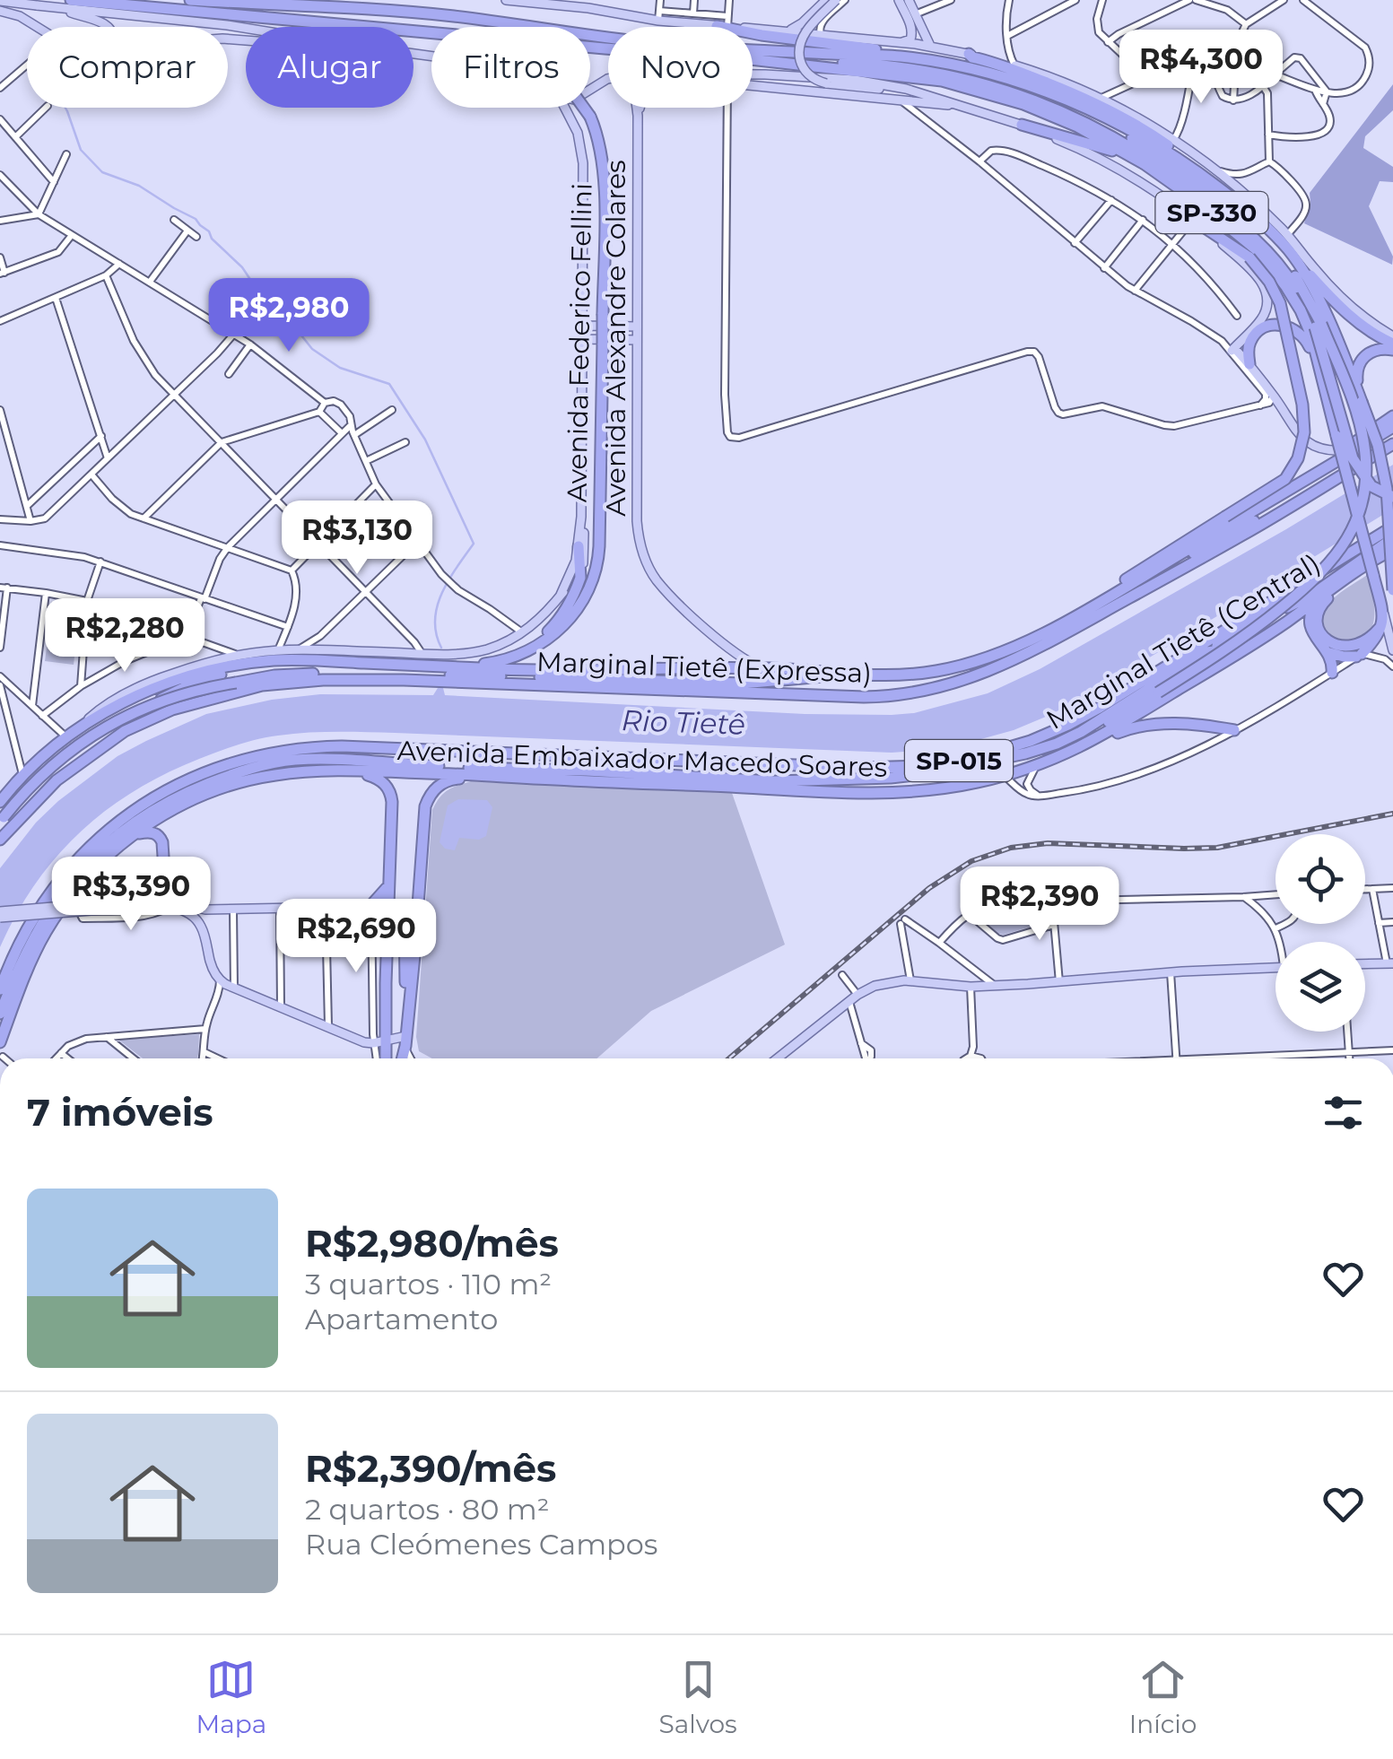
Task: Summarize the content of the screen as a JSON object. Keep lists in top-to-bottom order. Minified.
{"streets":{"highway":["SP-330","Avenida Federico Fellini","Marginal Tietê (Central)","Marginal Tietê (Expressa)","Avenida Embaixador Macedo Soares","SP-015"],"main road":["Avenida Alexandre Colares"]},"crossings":[["Marginal Tietê (Central)","Avenida Embaixador Macedo Soares"]],"water":["Rio Tietê"],"page":{"chip":["Comprar","Alugar","Filtros","Novo"],"price":["R$4,300","R$2,980","R$3,130","R$2,280","R$3,390","R$2,390","R$2,690"],"heading":"7 imóveis","list":[{"name":"R$2,980/mês","note":"3 quartos · 110 m² · Apartamento"},{"name":"R$2,390/mês","note":"2 quartos · 80 m² · Rua Cleómenes Campos"}],"tabs":["Mapa","Salvos","Início"]}}
